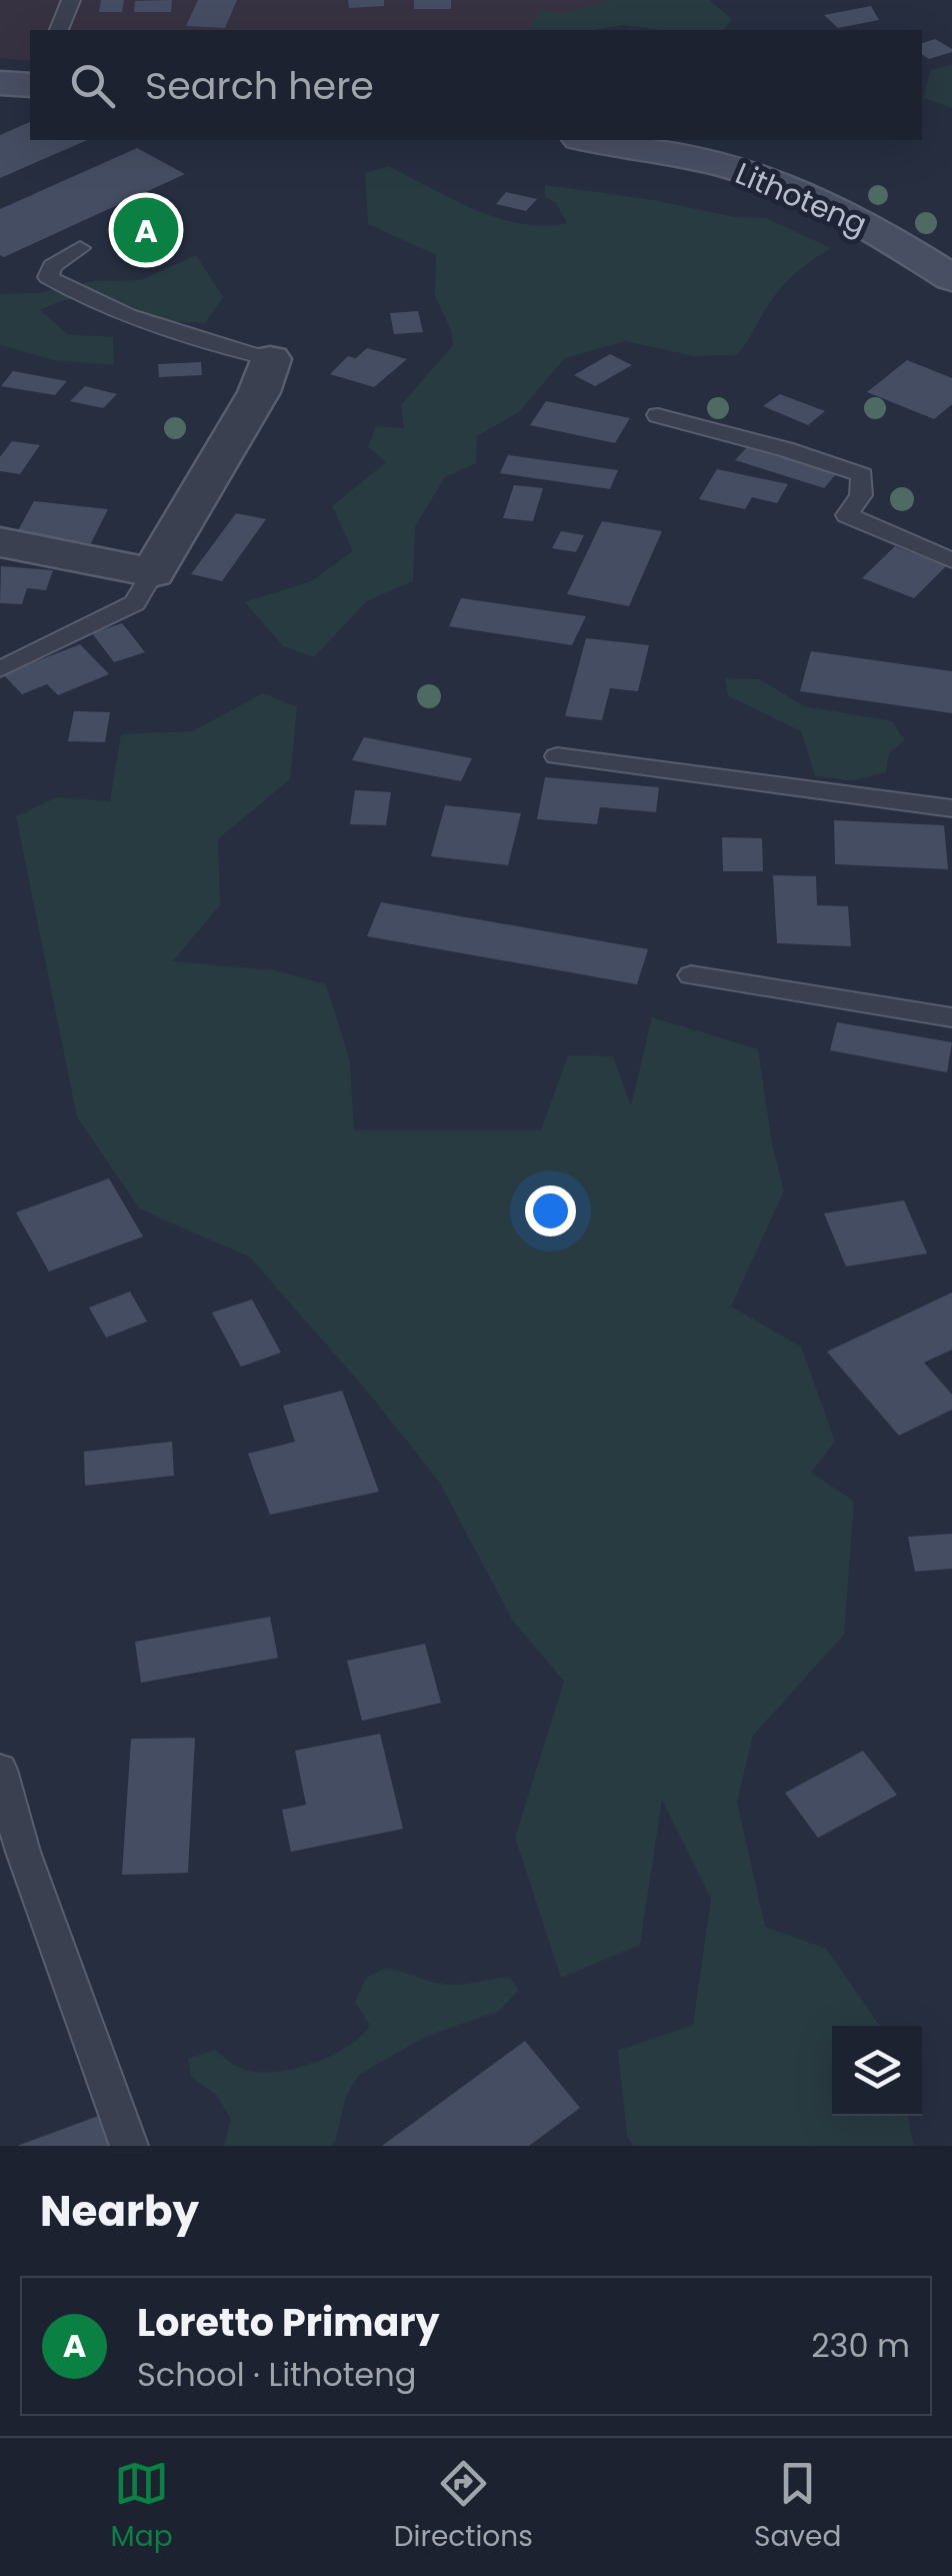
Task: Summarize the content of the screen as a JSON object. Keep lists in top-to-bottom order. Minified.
{"streets":{"main road":["Lithoteng"]},"page":{"search":"Search here","pins":"A","heading":"Nearby","list":[{"mark":"A","name":"Loretto Primary","note":"School · Lithoteng","value":"230 m"}],"nav":["Map","Directions","Saved"]}}
